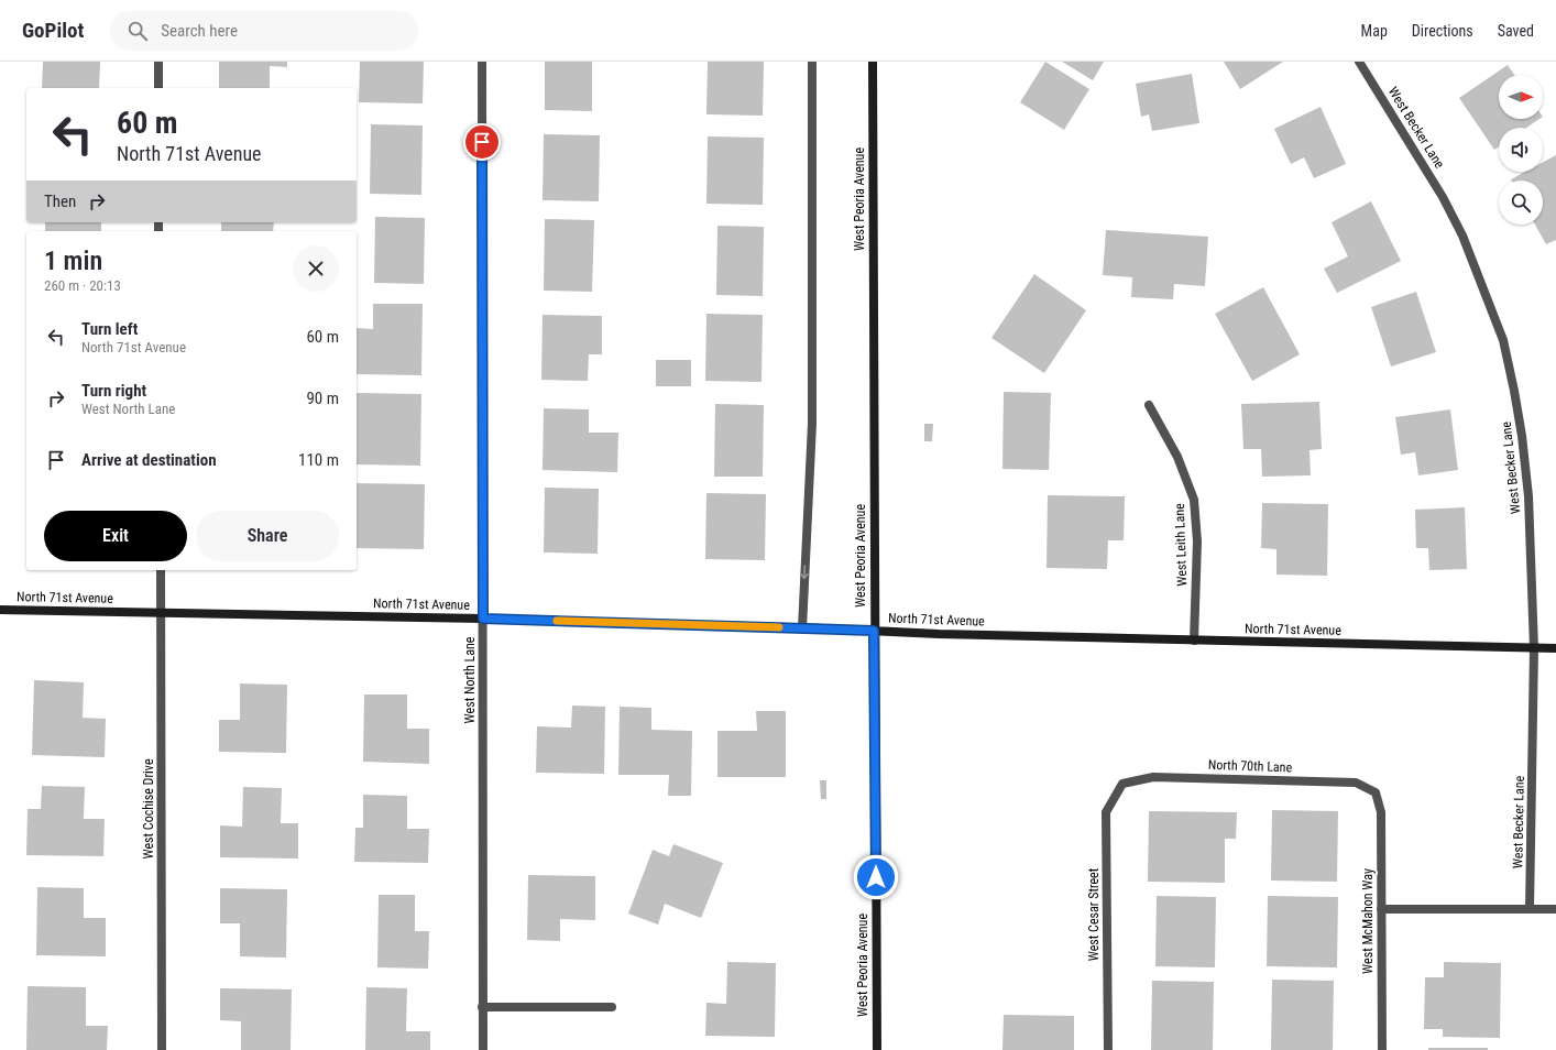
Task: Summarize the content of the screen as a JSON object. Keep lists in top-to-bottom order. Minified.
{"streets":{"street":["West Becker Lane","West Peoria Avenue","West Leith Lane","North 71st Avenue","West North Lane","North 70th Lane","West Cochise Drive","West Cesar Street","West McMahon Way"]},"crossings":[["West Becker Lane","North 71st Avenue"],["West Peoria Avenue","North 71st Avenue"],["West Leith Lane","North 71st Avenue"],["North 71st Avenue","West North Lane"],["North 71st Avenue","West Cochise Drive"],["North 70th Lane","West Cesar Street"],["North 70th Lane","West McMahon Way"]],"north":"right","page":{"header":"GoPilot","search":"Search here","nav":["Map","Directions","Saved"],"turn":["60 m","North 71st Avenue"],"then":"Then","heading":["1 min","260 m · 20:13"],"list":[{"name":"Turn left","note":"North 71st Avenue","value":"60 m"},{"name":"Turn right","note":"West North Lane","value":"90 m"},{"name":"Arrive at destination","value":"110 m"}],"buttons":["Exit","Share"]}}
